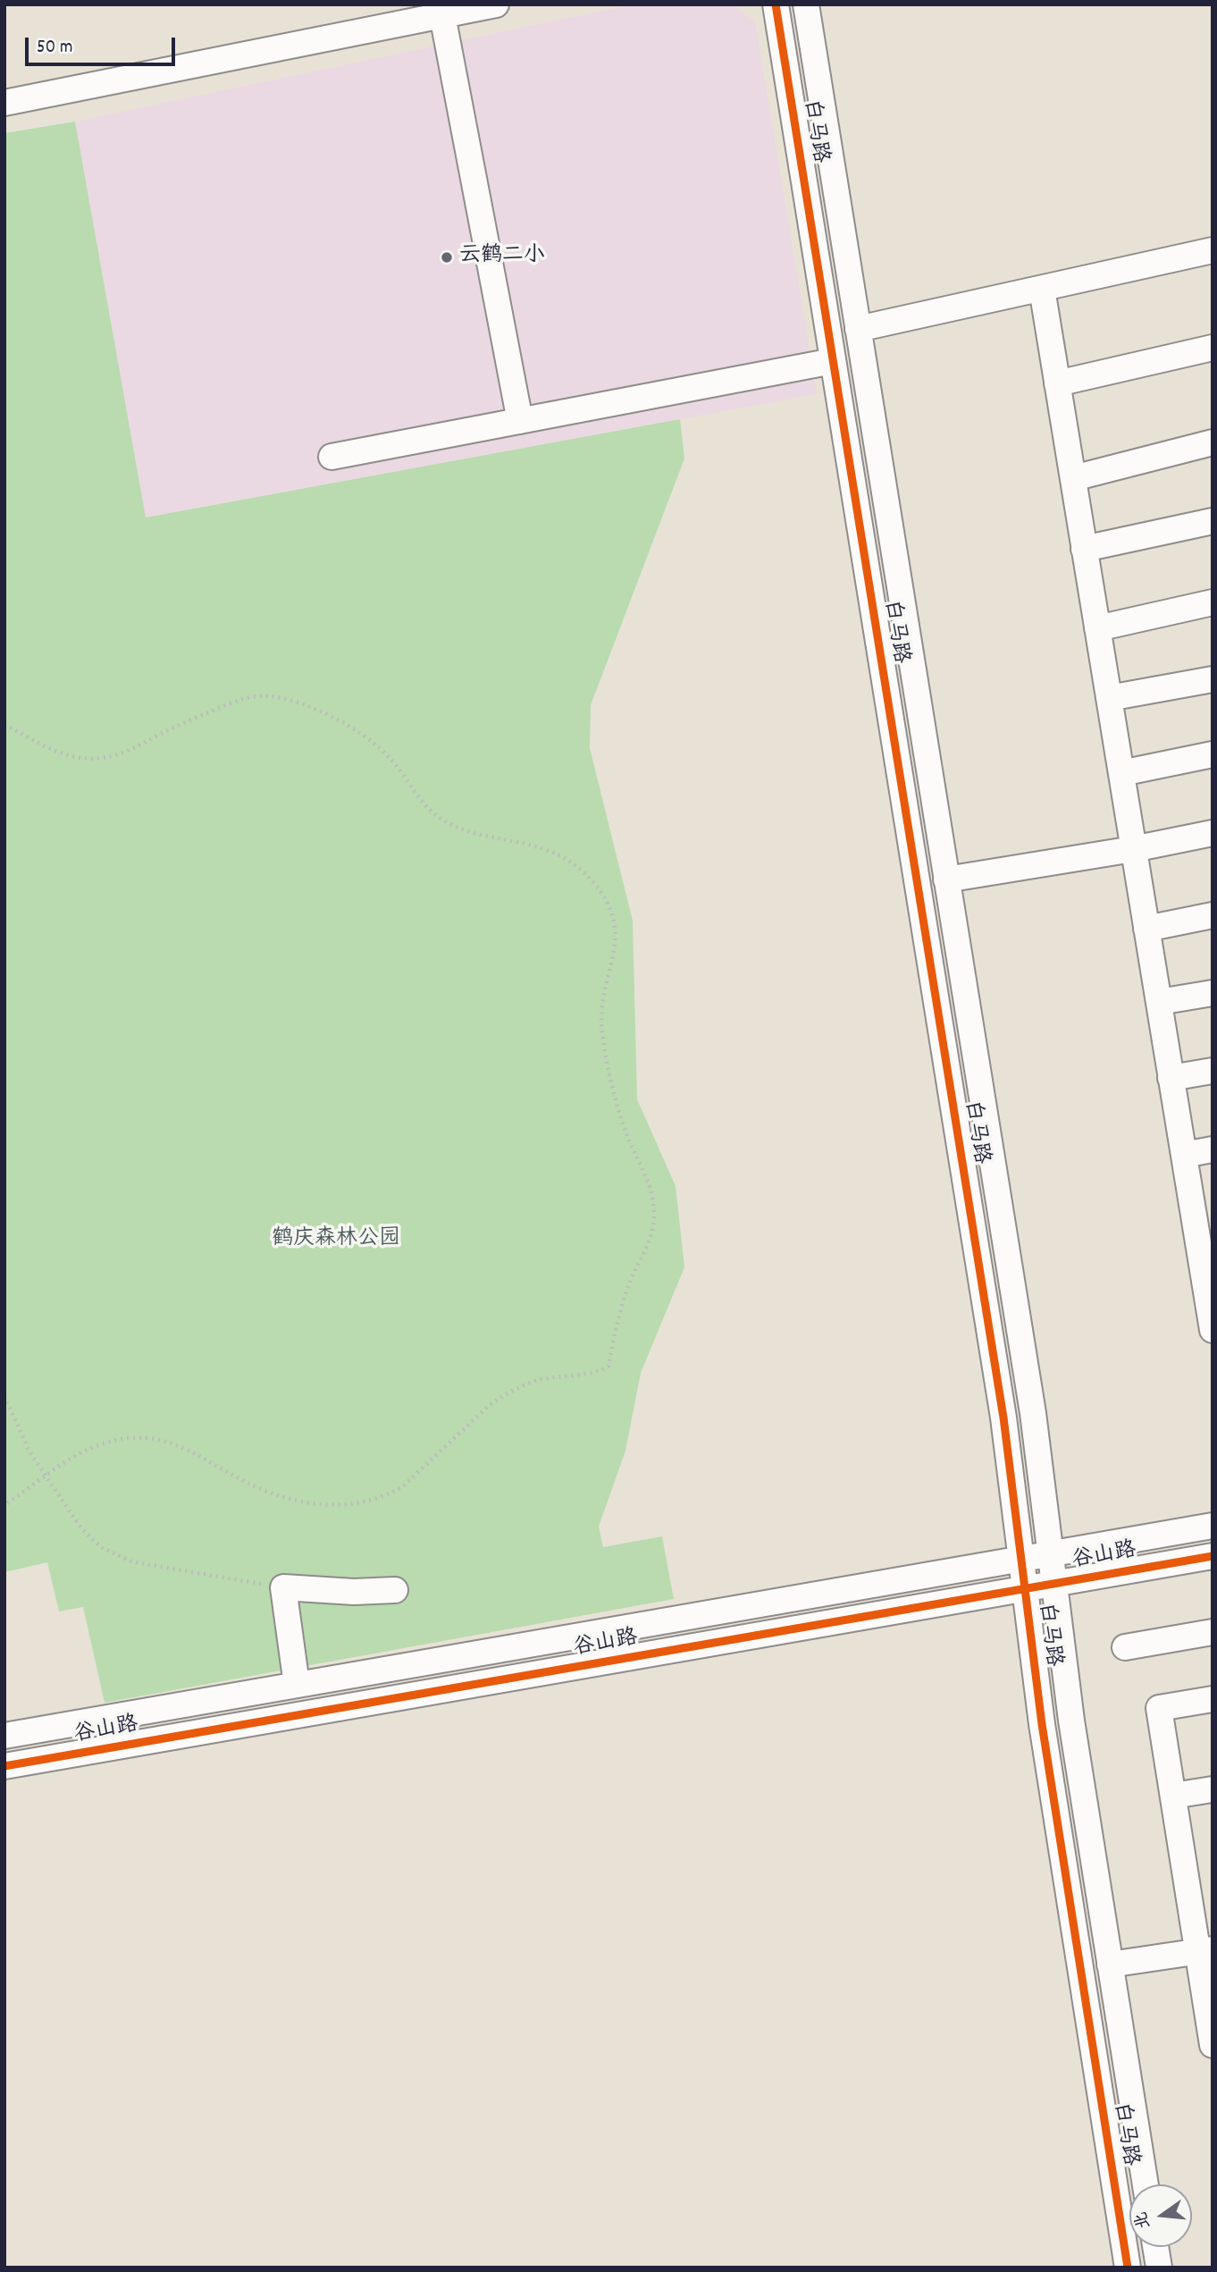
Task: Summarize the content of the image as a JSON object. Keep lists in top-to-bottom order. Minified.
{"streets":{"street":["白马路","谷山路"]},"crossings":[["白马路","谷山路"]],"parks":["鹤庆森林公园"],"places":["云鹤二小"],"scale_bar":"50 m","north":"left"}
